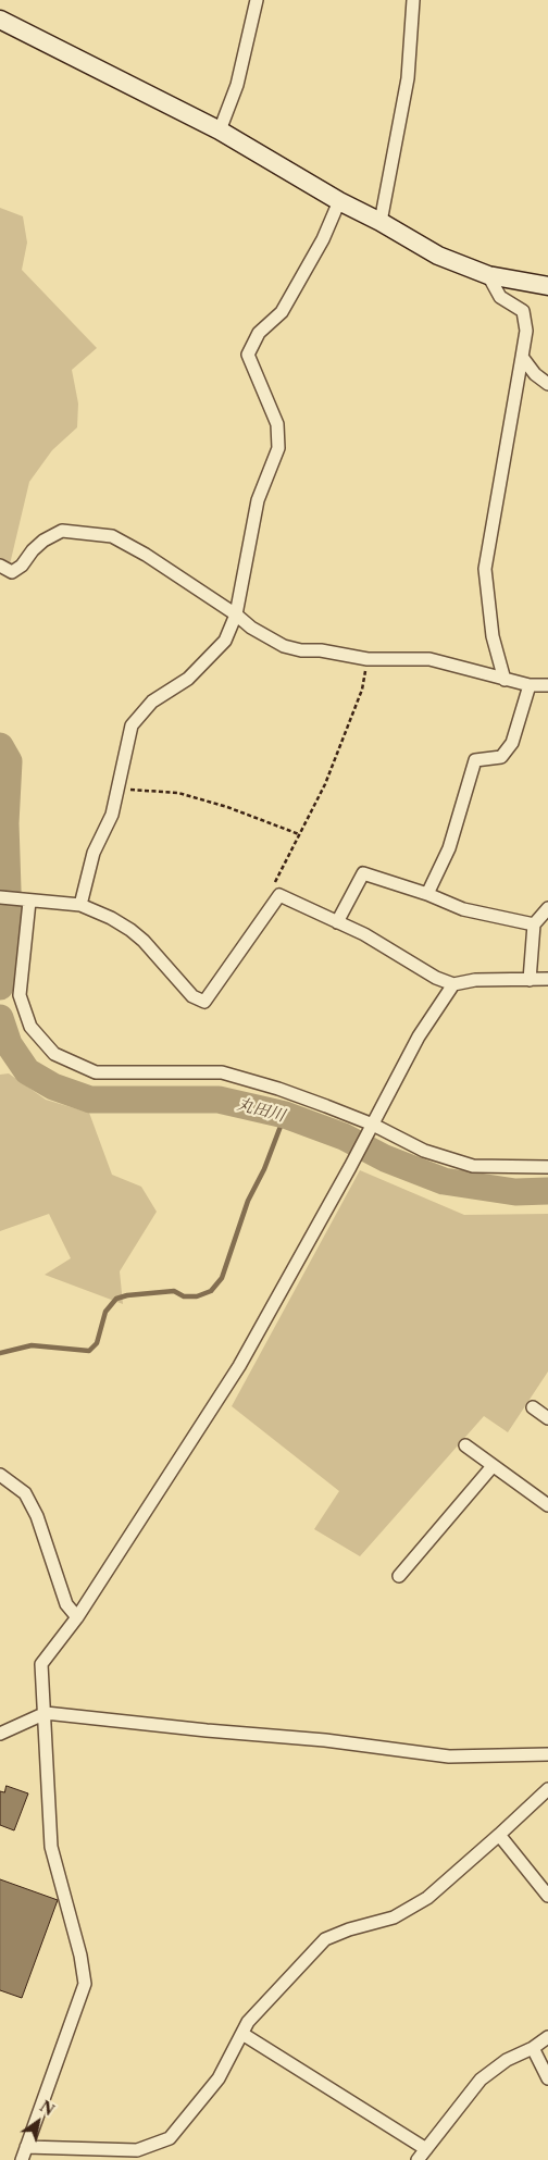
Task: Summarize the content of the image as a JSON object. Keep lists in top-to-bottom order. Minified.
{"water":["丸田川"],"north":"top right"}
